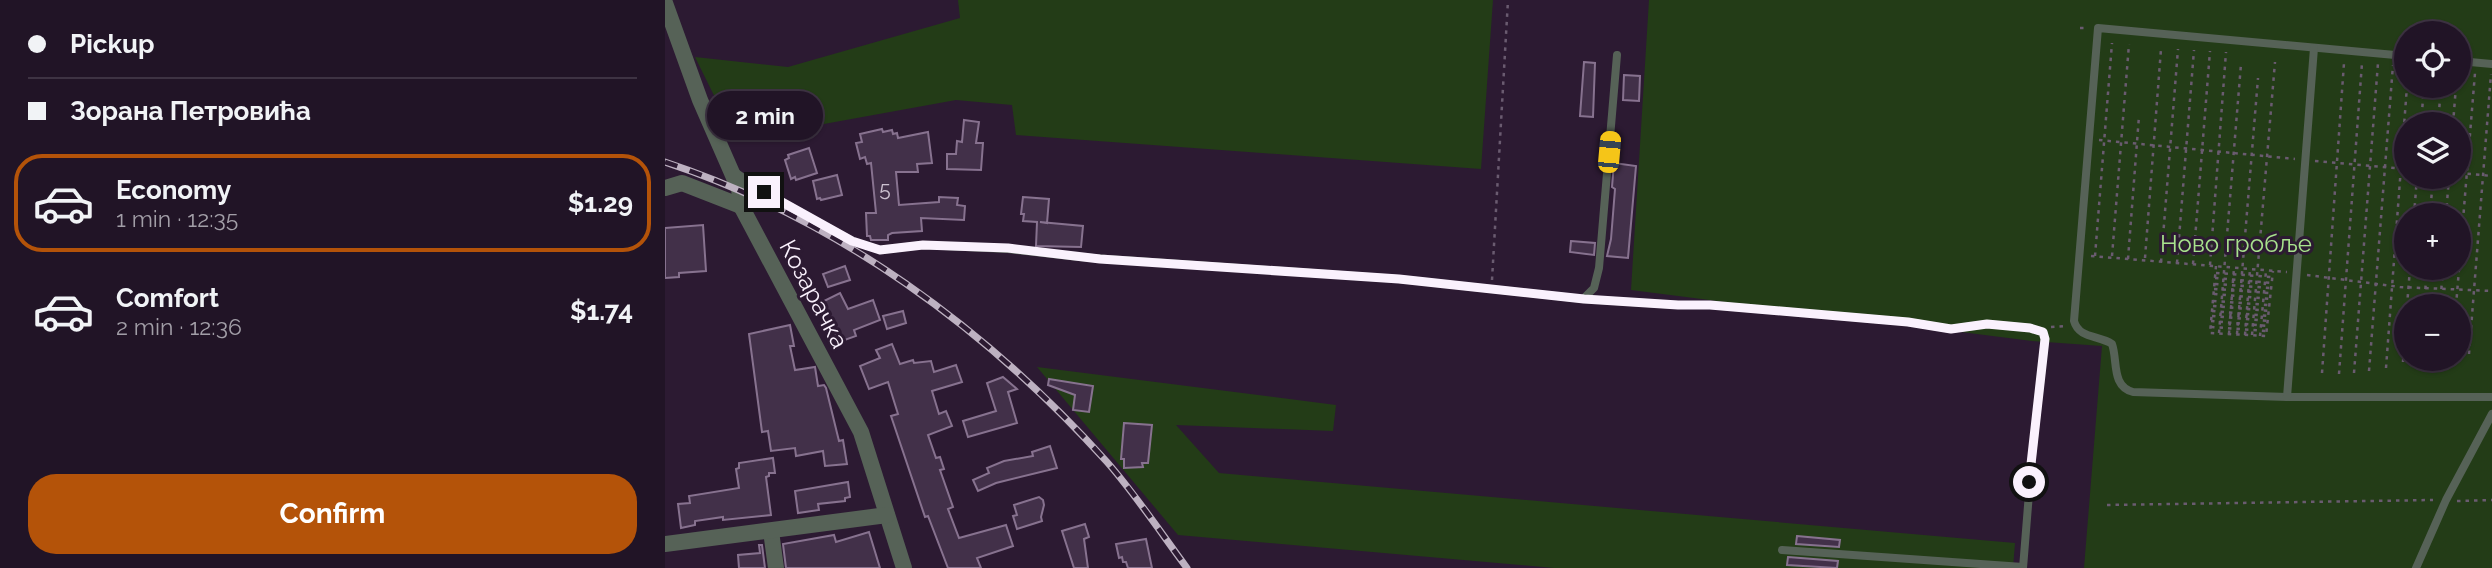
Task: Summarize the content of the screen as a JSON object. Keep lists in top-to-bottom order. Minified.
{"streets":{"street":["Козарачка"]},"parks":["Ново гробље"],"house_numbers":["5"],"page":{"banner":["Pickup","Зорана Петровића"],"map_buttons":["+","−"],"bubble":"2 min","list":[{"name":"Economy","note":"1 min · 12:35","value":"$1.29"},{"name":"Comfort","note":"2 min · 12:36","value":"$1.74"}],"buttons":"Confirm"}}
